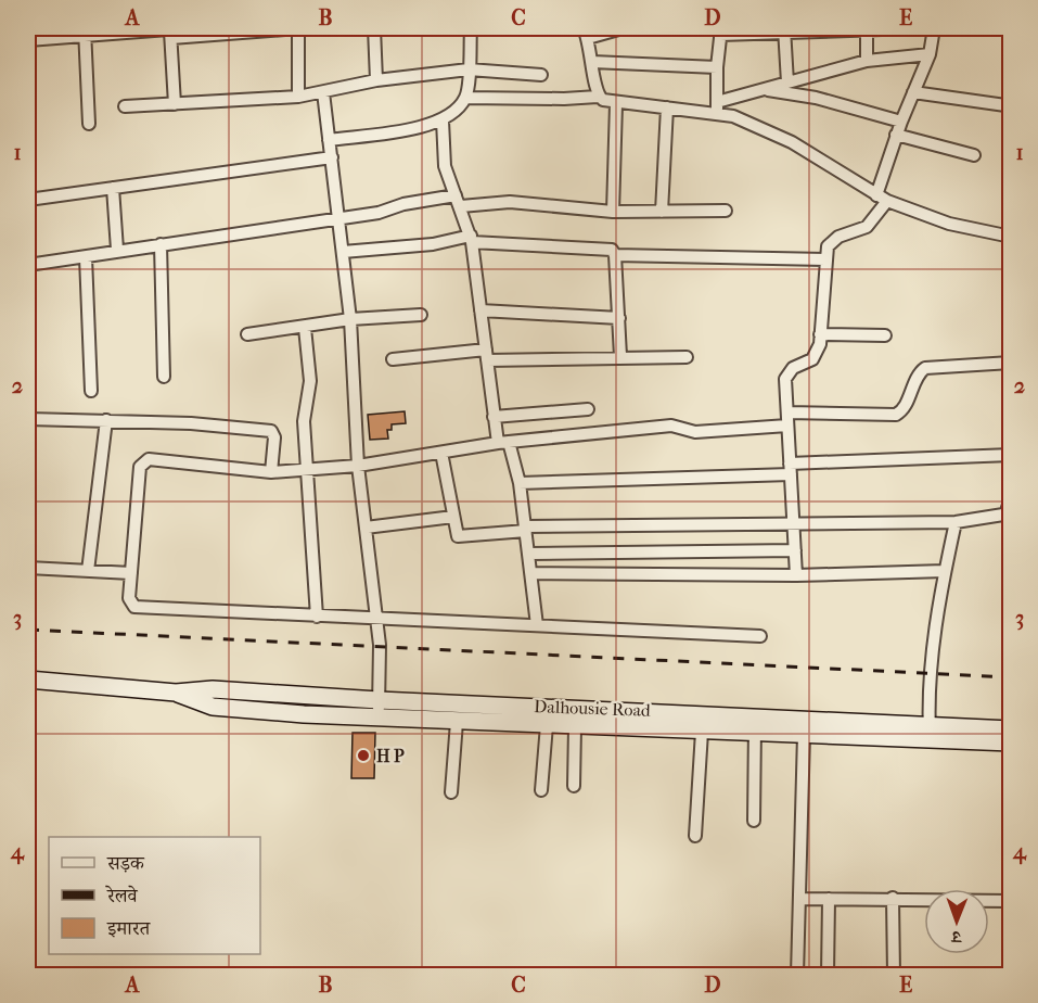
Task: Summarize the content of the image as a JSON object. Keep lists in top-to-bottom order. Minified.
{"streets":{"street":["Dalhousie Road"]},"places":["H P"],"legend":["सड़क","रेलवे","इमारत"],"north":"bottom","grid":{"columns":["A","B","C","D","E"],"rows":["1","2","3","4"]}}
